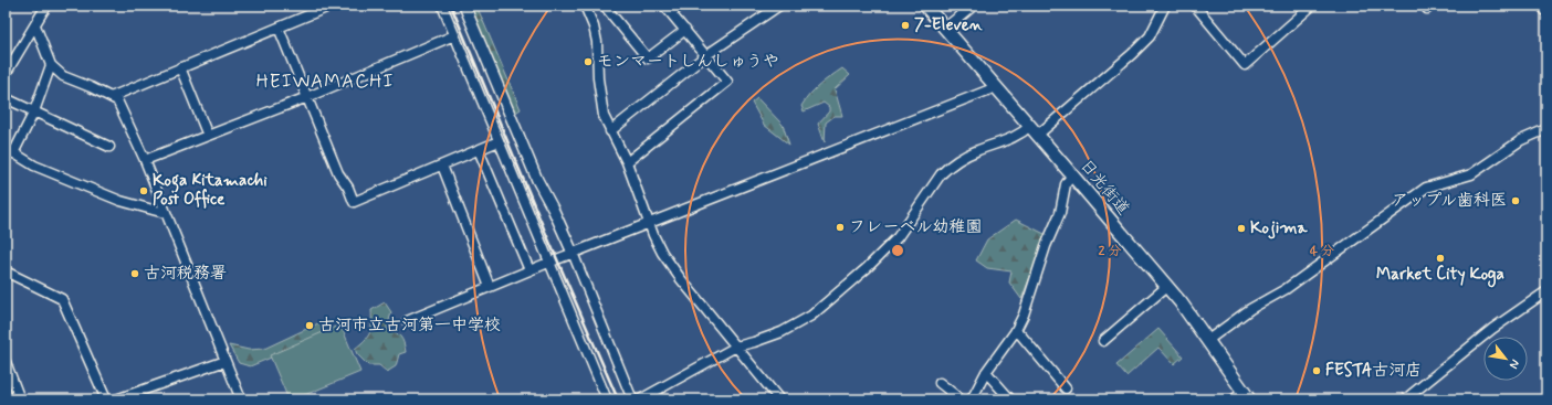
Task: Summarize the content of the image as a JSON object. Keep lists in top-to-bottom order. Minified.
{"streets":{"main road":["日光街道"]},"districts":["HEIWAMACHI"],"places":["7-Eleven","モンマートしんしゅうや","Koga Kitamachi Post Office","アップル歯科医","フレーベル幼稚園","Kojima","Market City Koga","古河税務署","古河市立古河第一中学校","FESTA古河店"],"north":"bottom right","rings":["2 分","4 分"]}
